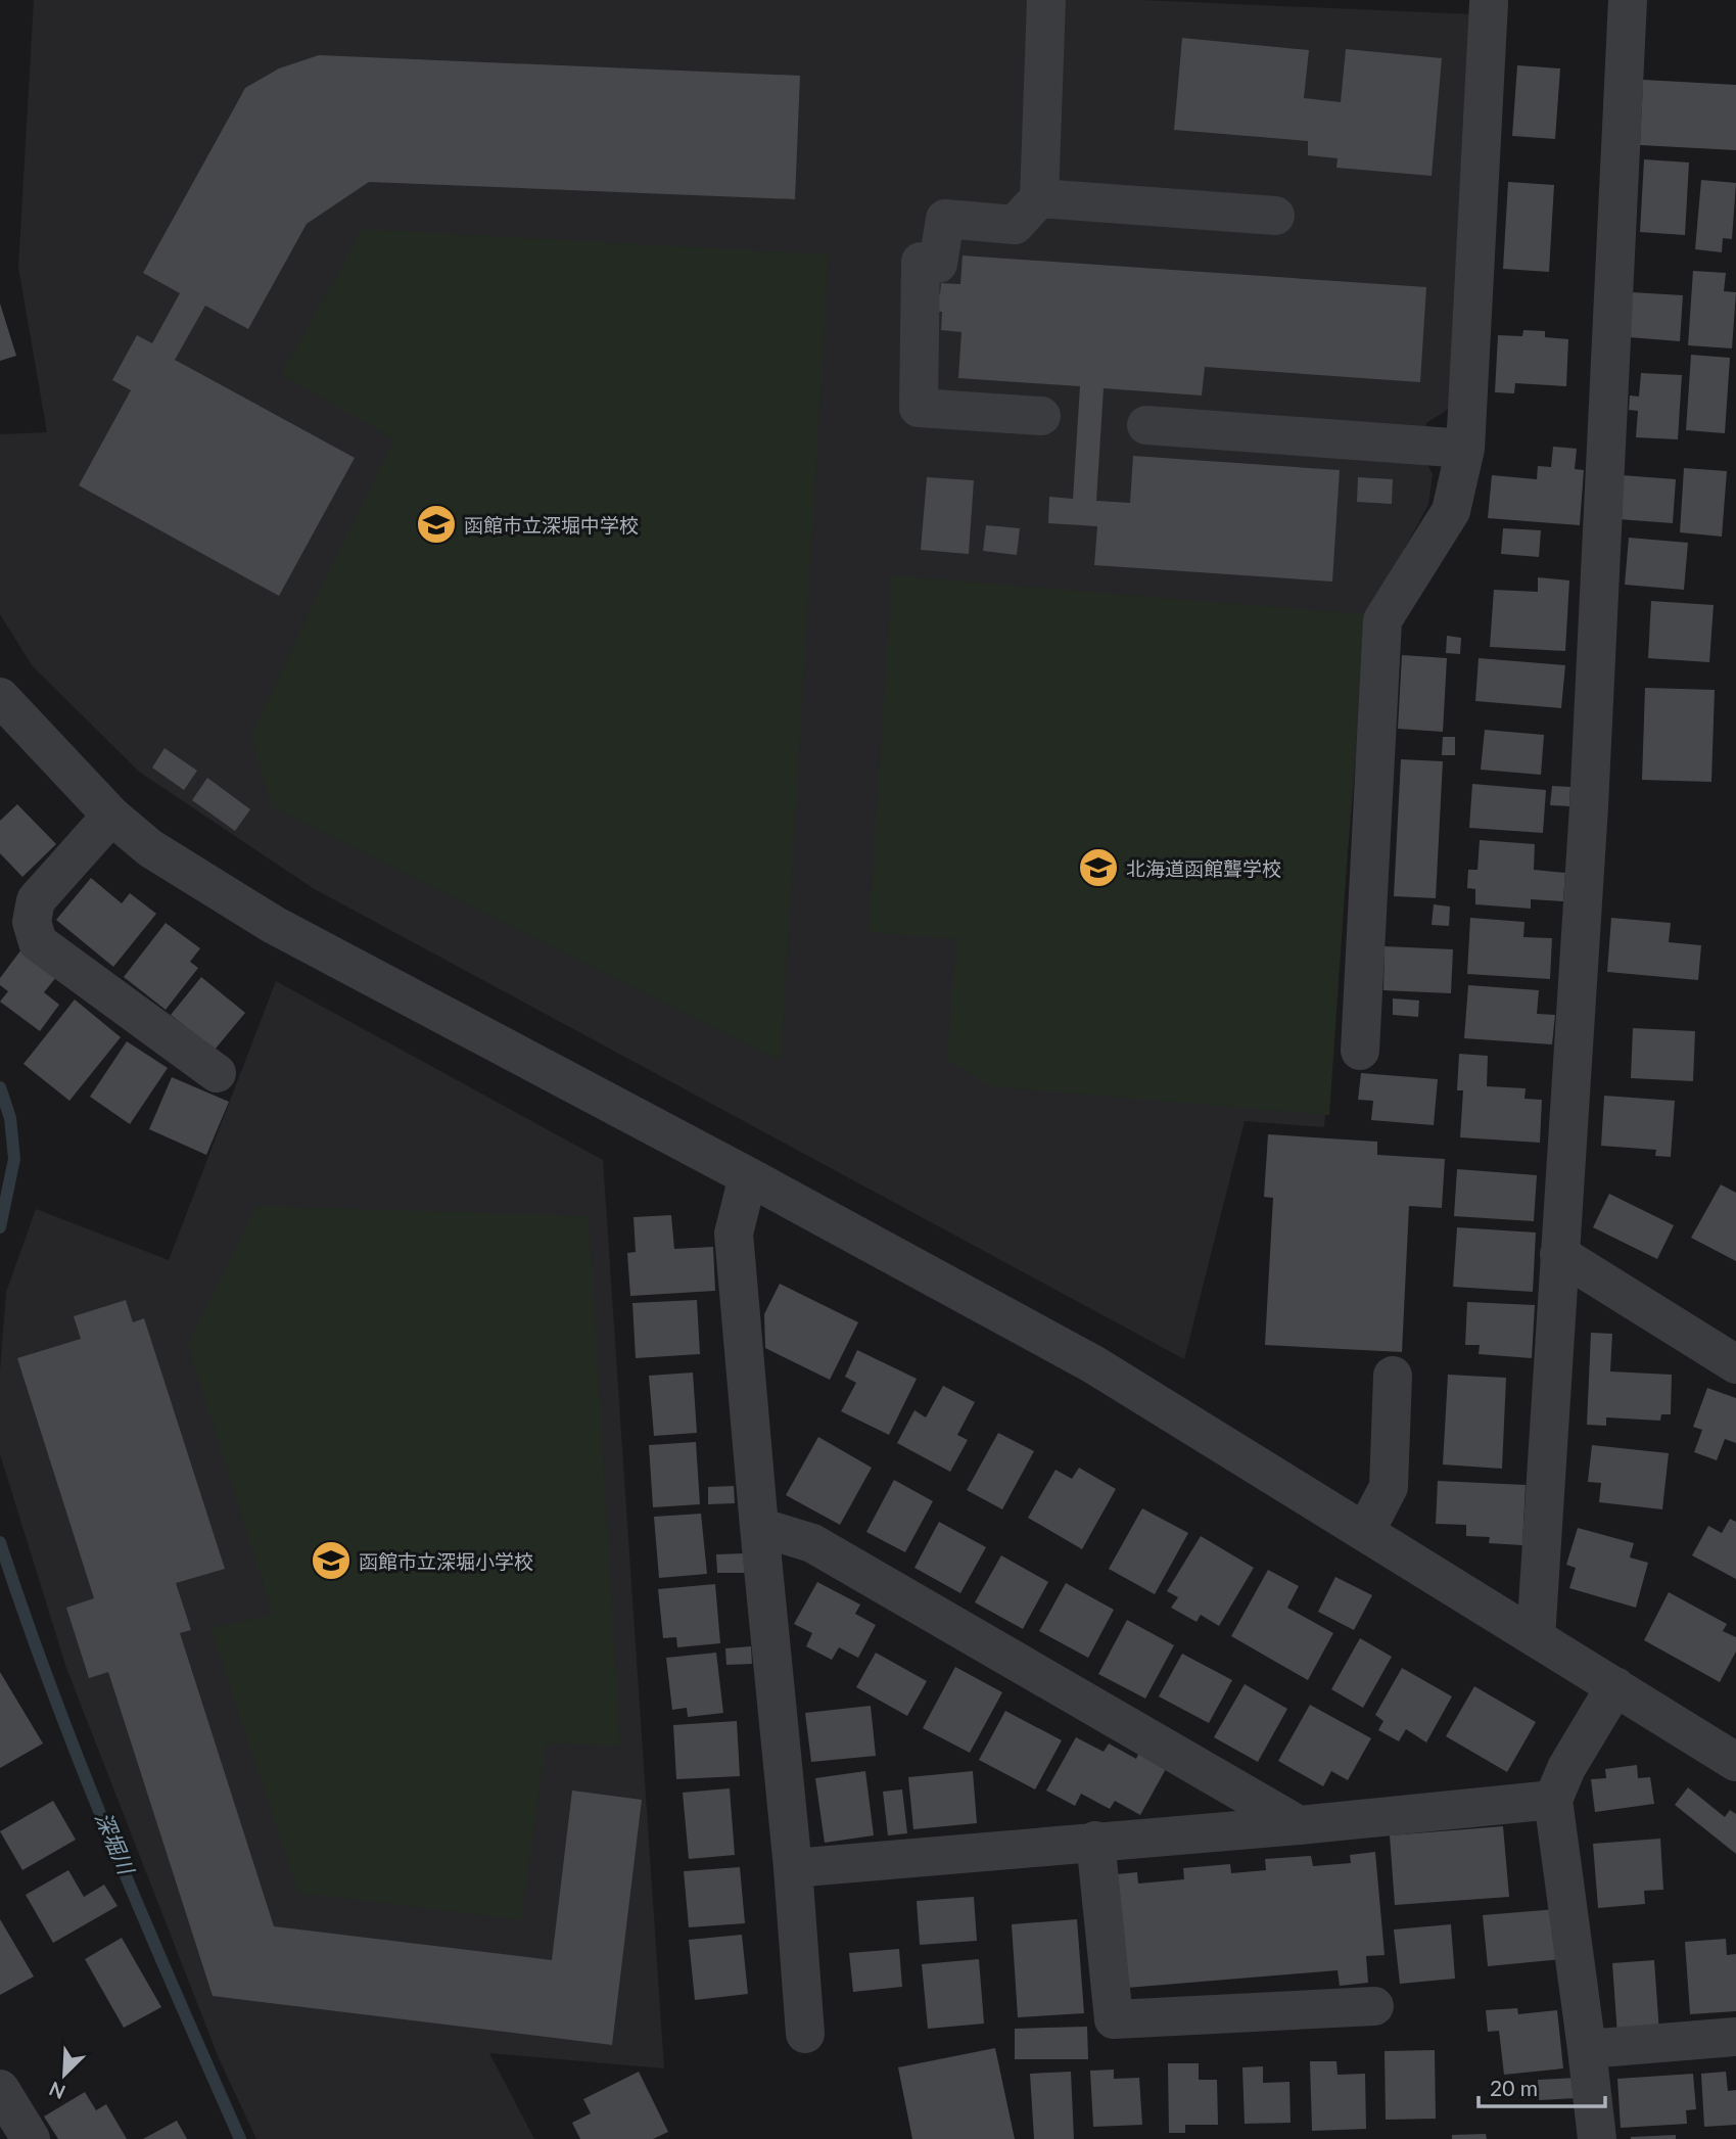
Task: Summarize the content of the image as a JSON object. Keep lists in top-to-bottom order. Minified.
{"water":["深堀川"],"places":{"school or university":["函館市立深堀中学校","北海道函館聾学校","函館市立深堀小学校"]},"scale_bar":"20 m","north":"bottom left"}
